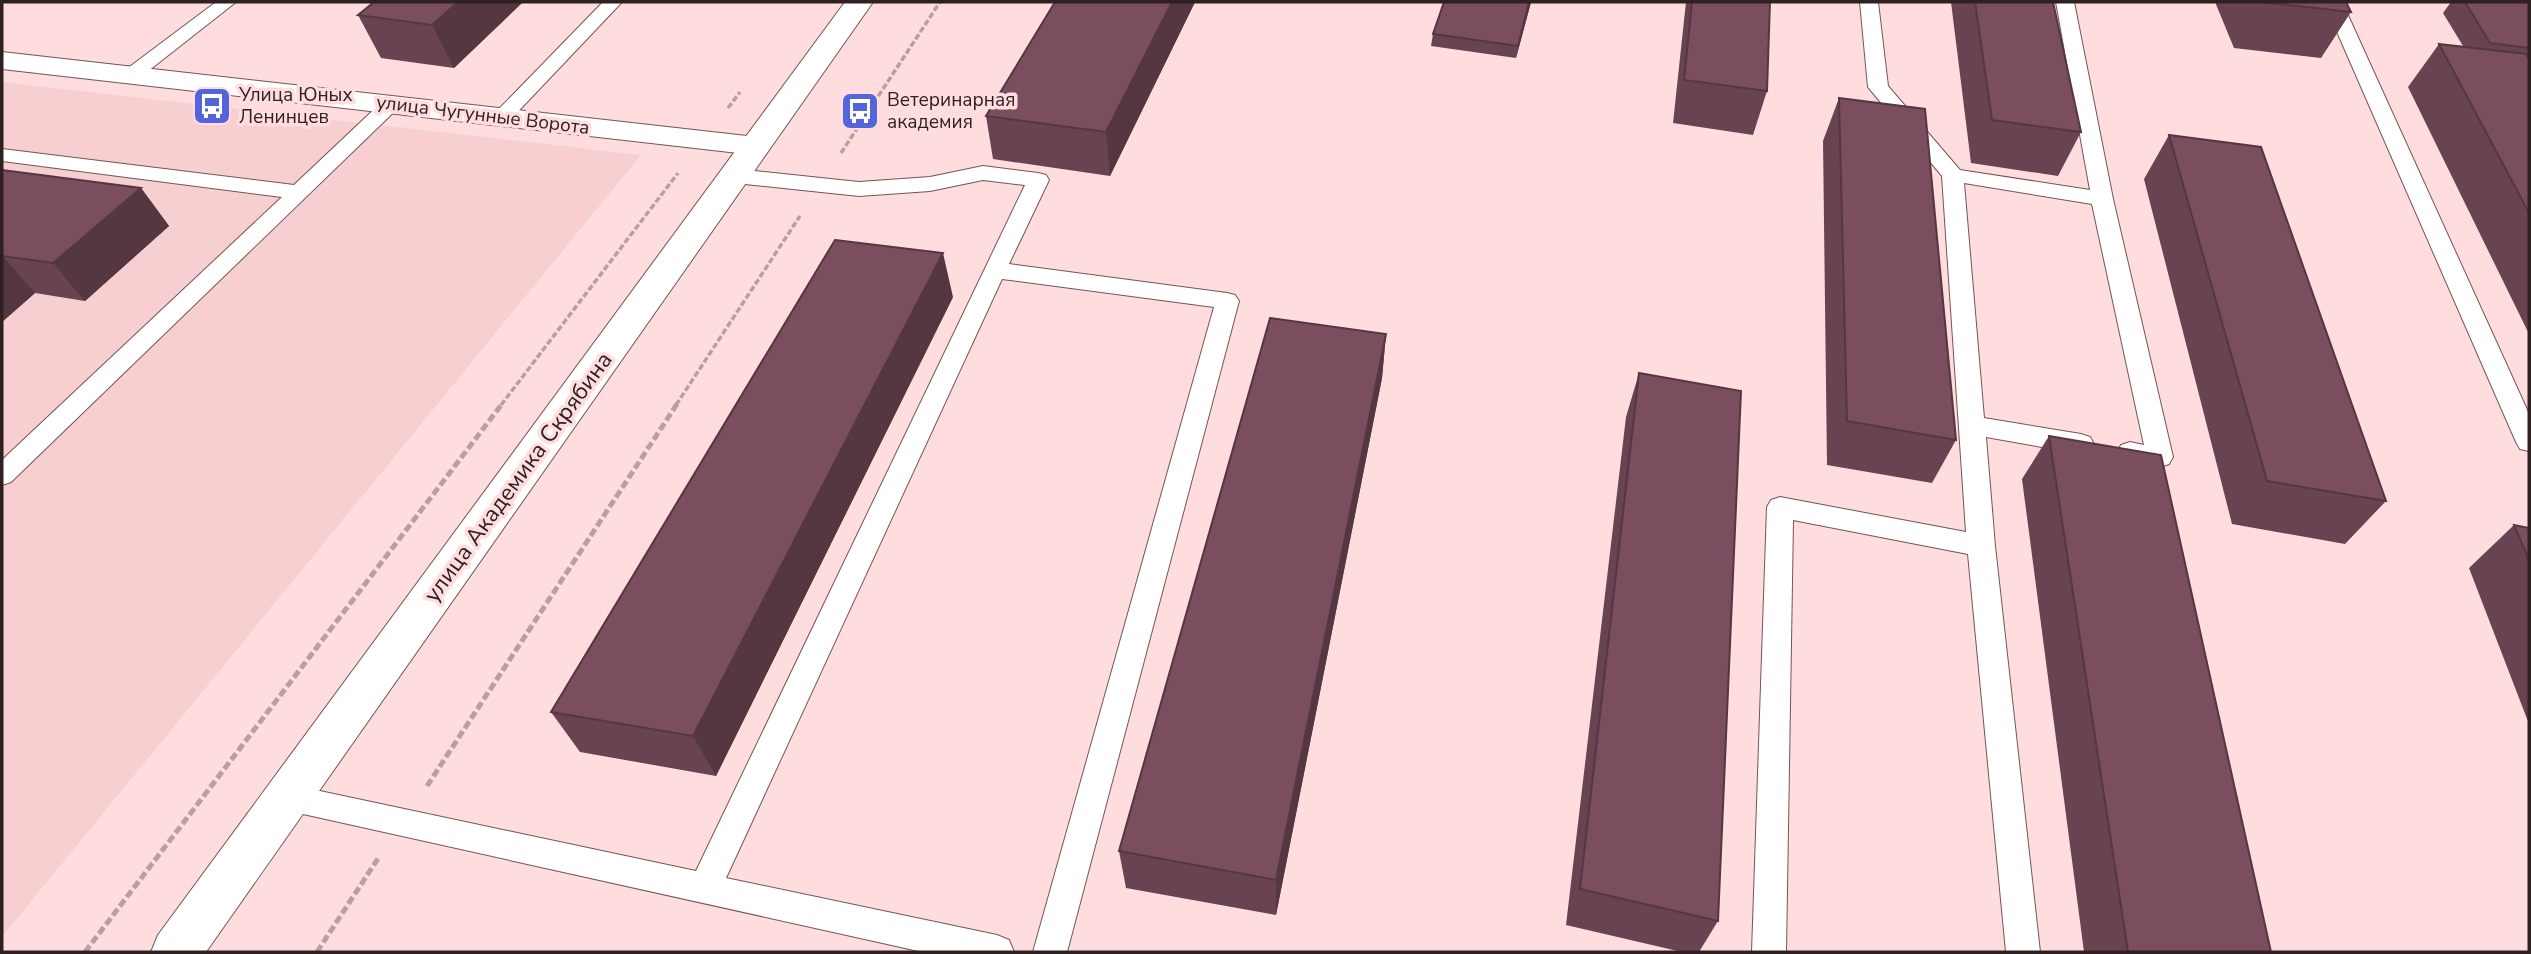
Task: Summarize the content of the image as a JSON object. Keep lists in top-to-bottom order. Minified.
{"streets":{"main road":["улица Чугунные Ворота","улица Академика Скрябина"]},"crossings":[["улица Чугунные Ворота","улица Академика Скрябина"]],"places":{"bus stop":["Улица Юных Ленинцев","Ветеринарная академия"]}}
